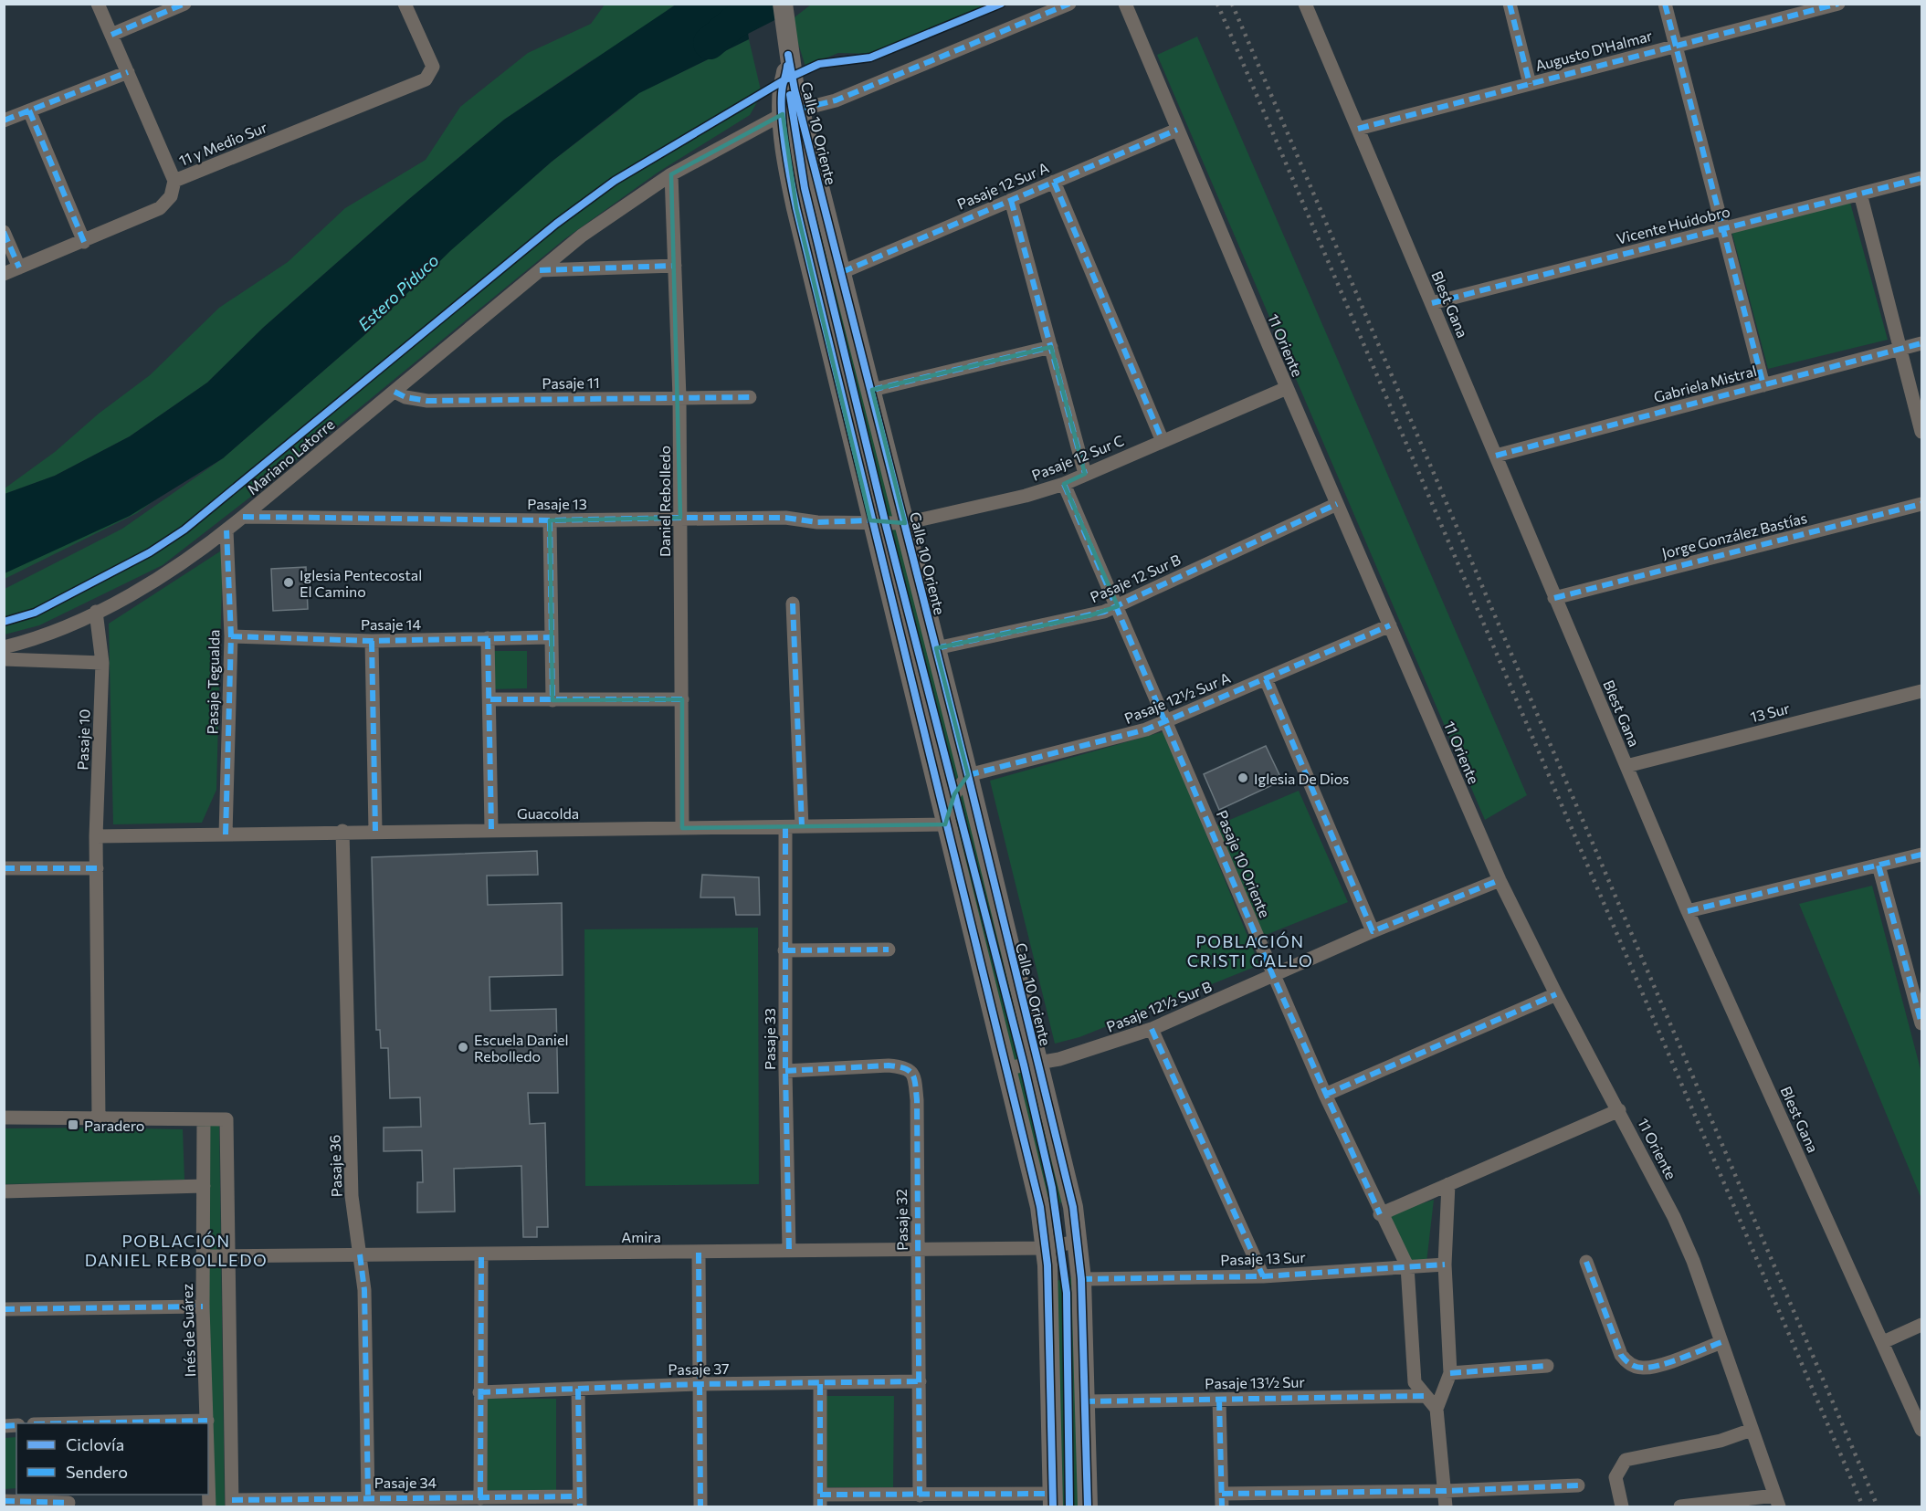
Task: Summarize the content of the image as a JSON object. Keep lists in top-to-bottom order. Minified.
{"streets":{"main road":["Calle 10 Oriente"],"street":["Augusto D'Halmar","11 y Medio Sur","Pasaje 12 Sur A","Vicente Huidobro","Blest Gana","11 Oriente","Pasaje 11","Gabriela Mistral","Mariano Latorre","Pasaje 12 Sur C","Daniel Rebolledo","Pasaje 13","Jorge González Bastías","Pasaje 12 Sur B","Pasaje 14","Pasaje Tegualda","Pasaje 12½ Sur A","13 Sur","Pasaje 10","Guacolda","Pasaje 10 Oriente","Pasaje 12½ Sur B","Pasaje 33","Pasaje 36","Pasaje 32","Amira","Pasaje 13 Sur","Inés de Suárez","Pasaje 37","Pasaje 13½ Sur","Pasaje 34"]},"crossings":[["Augusto D'Halmar","Blest Gana"],["Calle 10 Oriente","Pasaje 12 Sur A"],["Calle 10 Oriente","Mariano Latorre"],["Calle 10 Oriente","Pasaje 12 Sur C"],["Calle 10 Oriente","Pasaje 13"],["Calle 10 Oriente","Pasaje 12 Sur B"],["Calle 10 Oriente","Pasaje 12½ Sur A"],["Calle 10 Oriente","Guacolda"],["Calle 10 Oriente","Pasaje 12½ Sur B"],["Calle 10 Oriente","Amira"],["Calle 10 Oriente","Pasaje 13 Sur"],["Calle 10 Oriente","Pasaje 13½ Sur"],["Pasaje 12 Sur A","11 Oriente"],["Vicente Huidobro","Blest Gana"],["Blest Gana","Gabriela Mistral"],["Blest Gana","Jorge González Bastías"],["Blest Gana","13 Sur"],["11 Oriente","Pasaje 12 Sur C"],["11 Oriente","Pasaje 12 Sur B"],["11 Oriente","Pasaje 12½ Sur A"],["11 Oriente","Pasaje 12½ Sur B"],["Pasaje 11","Mariano Latorre"],["Pasaje 11","Daniel Rebolledo"],["Mariano Latorre","Daniel Rebolledo"],["Mariano Latorre","Pasaje 13"],["Mariano Latorre","Pasaje Tegualda"],["Mariano Latorre","Pasaje 10"],["Pasaje 12 Sur C","Pasaje 13"],["Pasaje 12 Sur C","Pasaje 10 Oriente"],["Daniel Rebolledo","Pasaje 13"],["Daniel Rebolledo","Guacolda"],["Pasaje 12 Sur B","Pasaje 10 Oriente"],["Pasaje 14","Pasaje Tegualda"],["Pasaje Tegualda","Guacolda"],["Pasaje 12½ Sur A","Pasaje 10 Oriente"],["Pasaje 10","Guacolda"],["Guacolda","Pasaje 33"],["Guacolda","Pasaje 36"],["Pasaje 10 Oriente","Pasaje 12½ Sur B"],["Pasaje 10 Oriente","Pasaje 13 Sur"],["Pasaje 10 Oriente","Pasaje 13½ Sur"],["Pasaje 33","Pasaje 32"],["Pasaje 33","Amira"],["Pasaje 36","Amira"],["Pasaje 36","Pasaje 34"],["Pasaje 32","Amira"],["Pasaje 32","Pasaje 37"],["Amira","Inés de Suárez"]],"districts":["POBLACIÓN CRISTI GALLO","POBLACIÓN DANIEL REBOLLEDO"],"water":["Estero Piduco"],"places":{"other":["Iglesia Pentecostal El Camino","Iglesia De Dios","Escuela Daniel Rebolledo"],"transit":["Paradero"]},"legend":["Ciclovía","Sendero"]}
